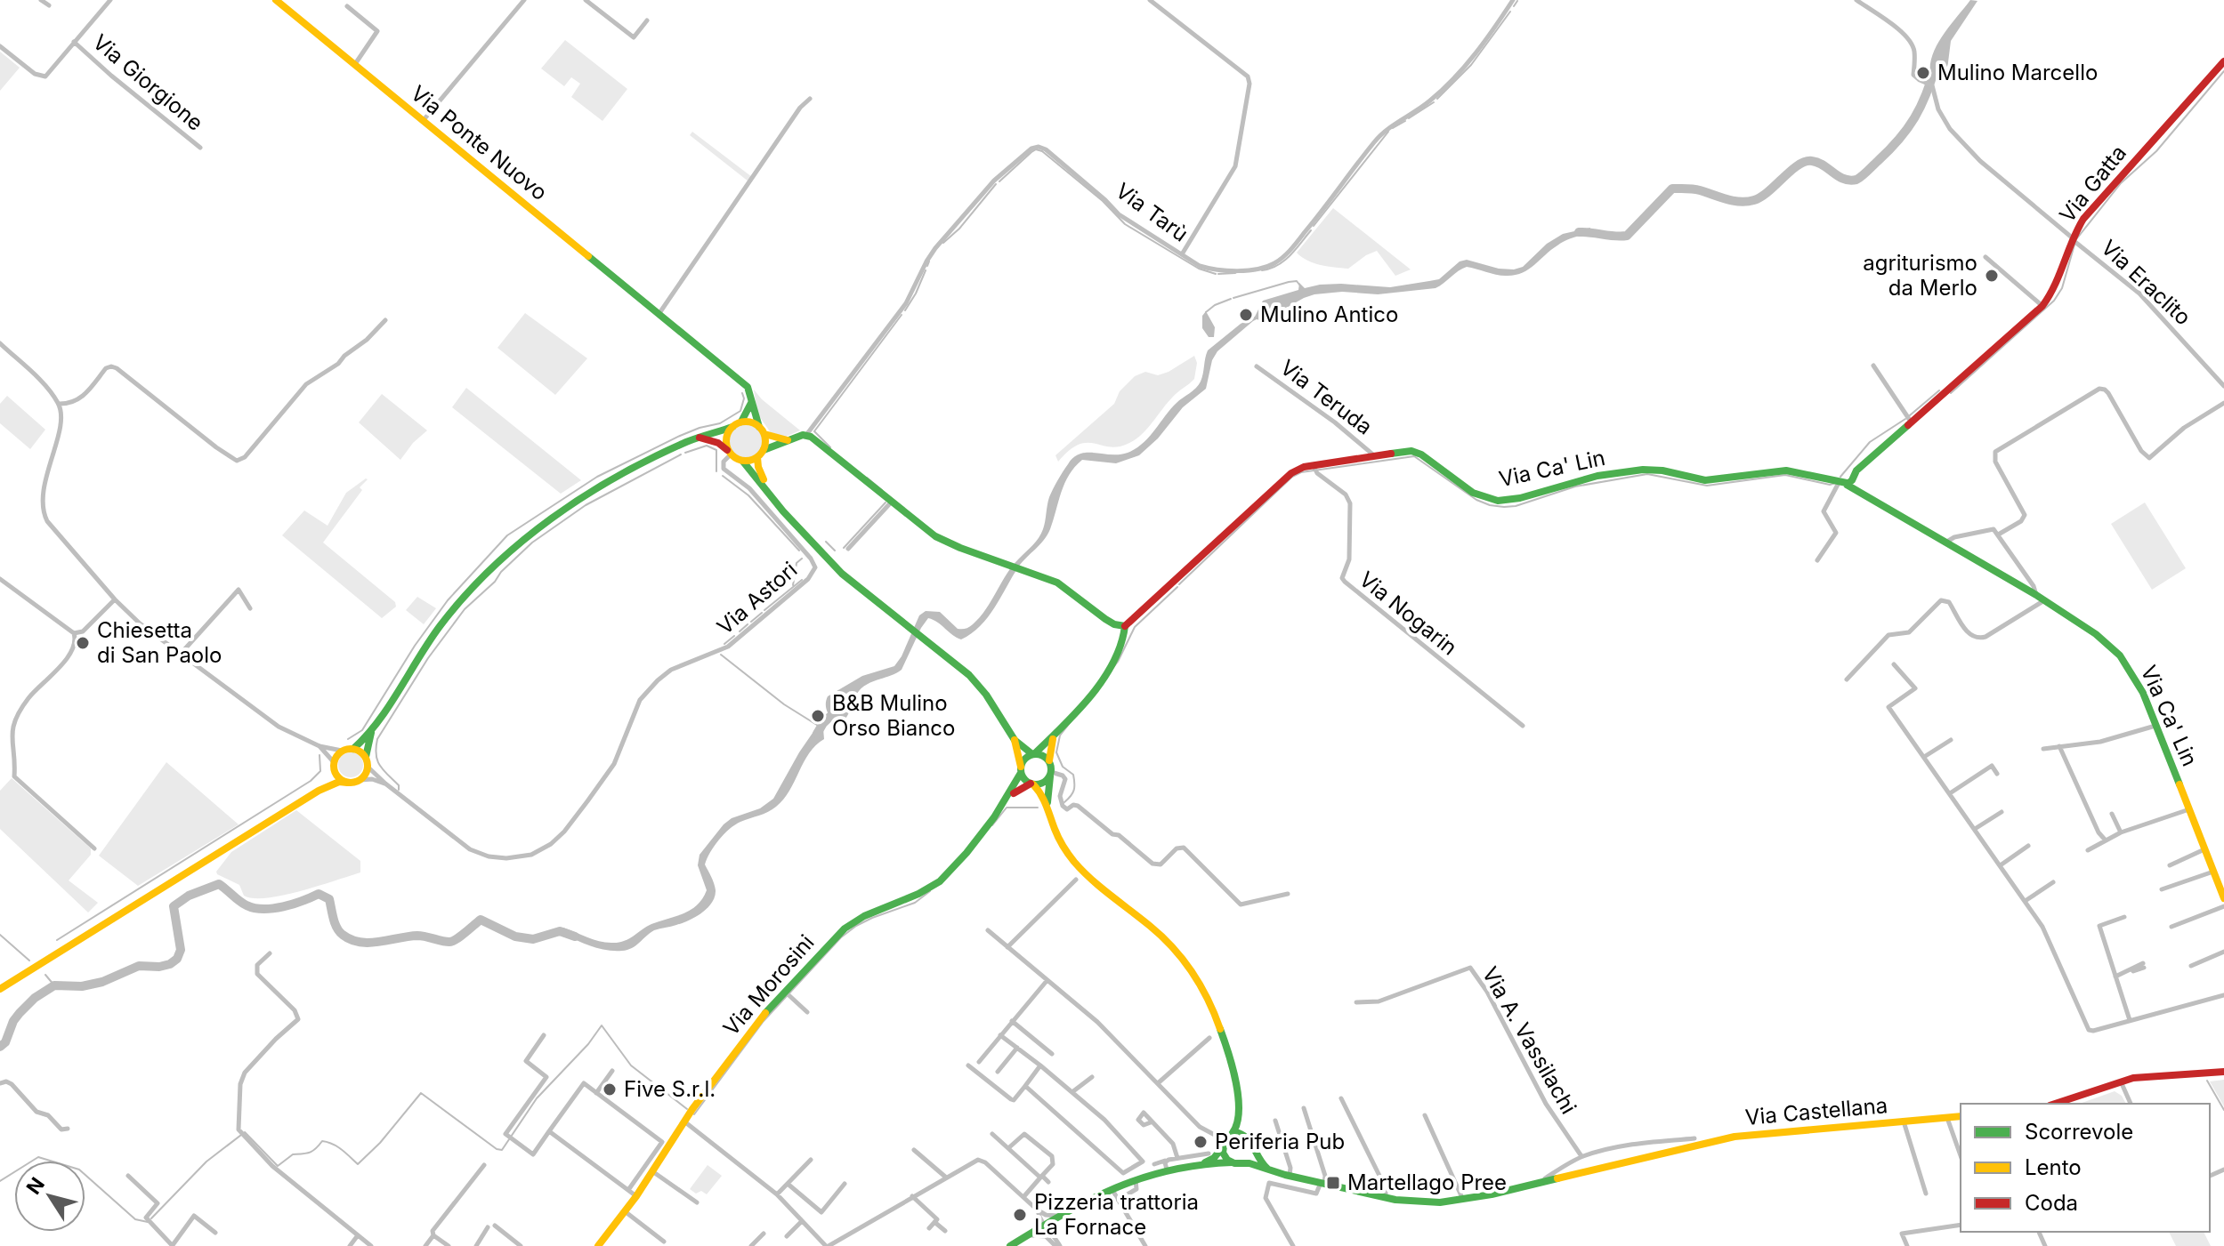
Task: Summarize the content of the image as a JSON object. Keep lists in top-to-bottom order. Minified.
{"streets":{"street":["Via Giorgione","Via Ponte Nuovo","Via Gatta","Via Tarù","Via Eraclito","Via Teruda","Via Ca' Lin","Via Astori","Via Nogarin","Via Morosini","Via A. Vassilachi","Via Castellana"]},"crossings":[["Via Ponte Nuovo","Via Astori"],["Via Gatta","Via Eraclito"],["Via Gatta","Via Ca' Lin"],["Via Teruda","Via Ca' Lin"],["Via Ca' Lin","Via Nogarin"],["Via A. Vassilachi","Via Castellana"]],"places":{"other":["Mulino Marcello","agriturismo da Merlo","Mulino Antico","Chiesetta di San Paolo","B&B Mulino Orso Bianco","Five S.r.l.","Periferia Pub","Pizzeria trattoria La Fornace"],"transit":["Martellago Pree"]},"legend":["Scorrevole","Lento","Coda"],"north":"top left"}
